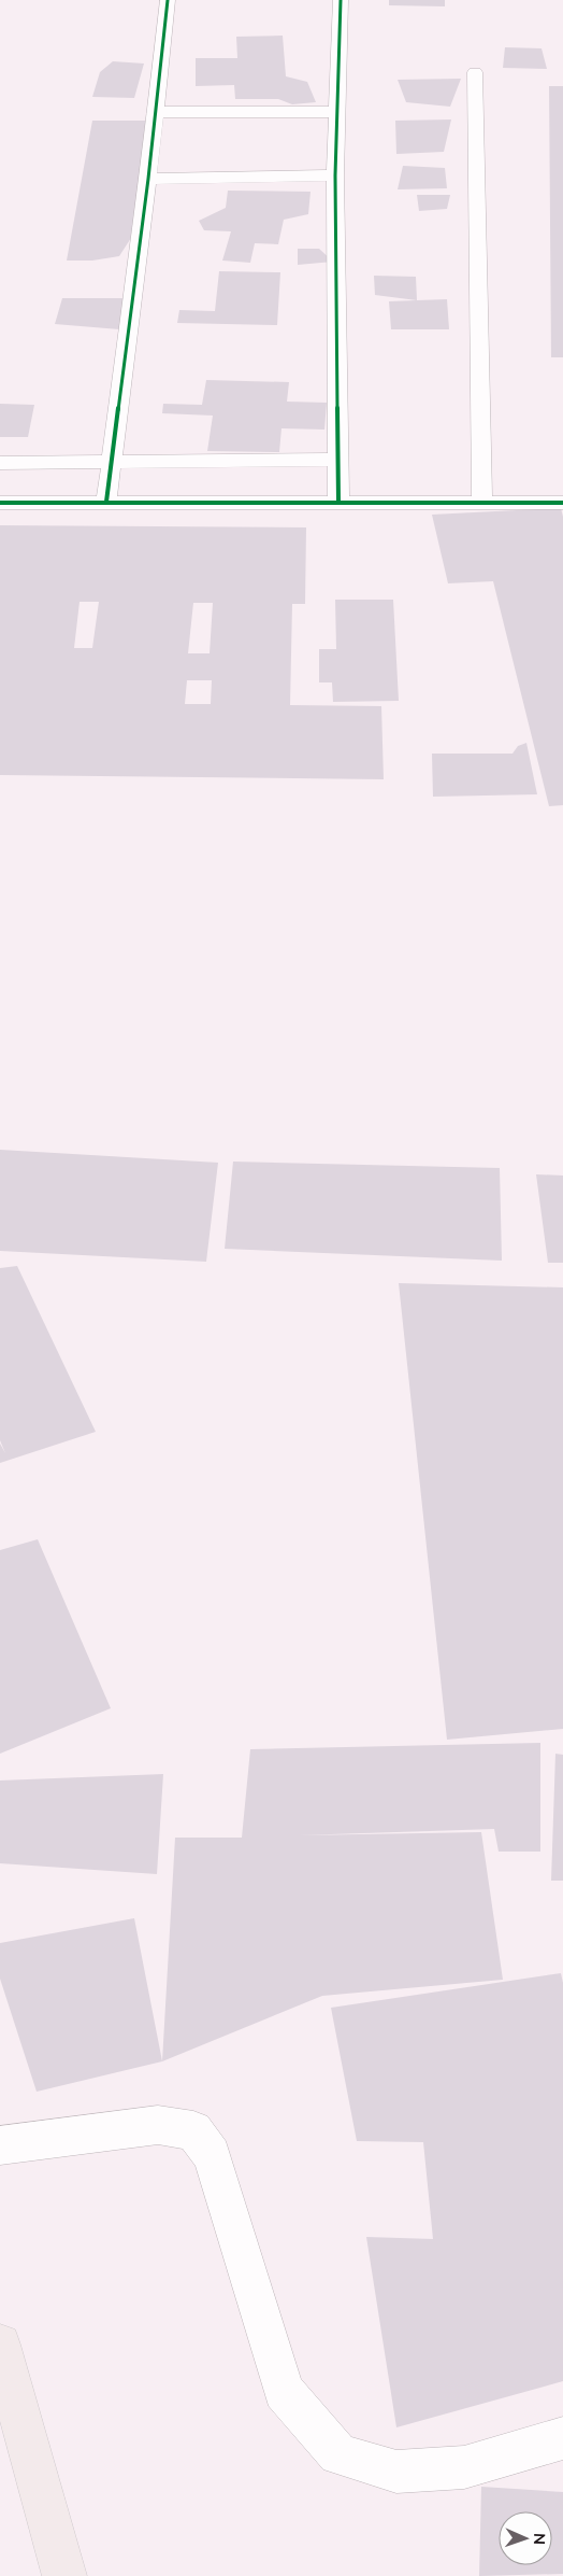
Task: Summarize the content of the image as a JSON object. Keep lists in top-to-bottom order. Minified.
{"north":"right"}
